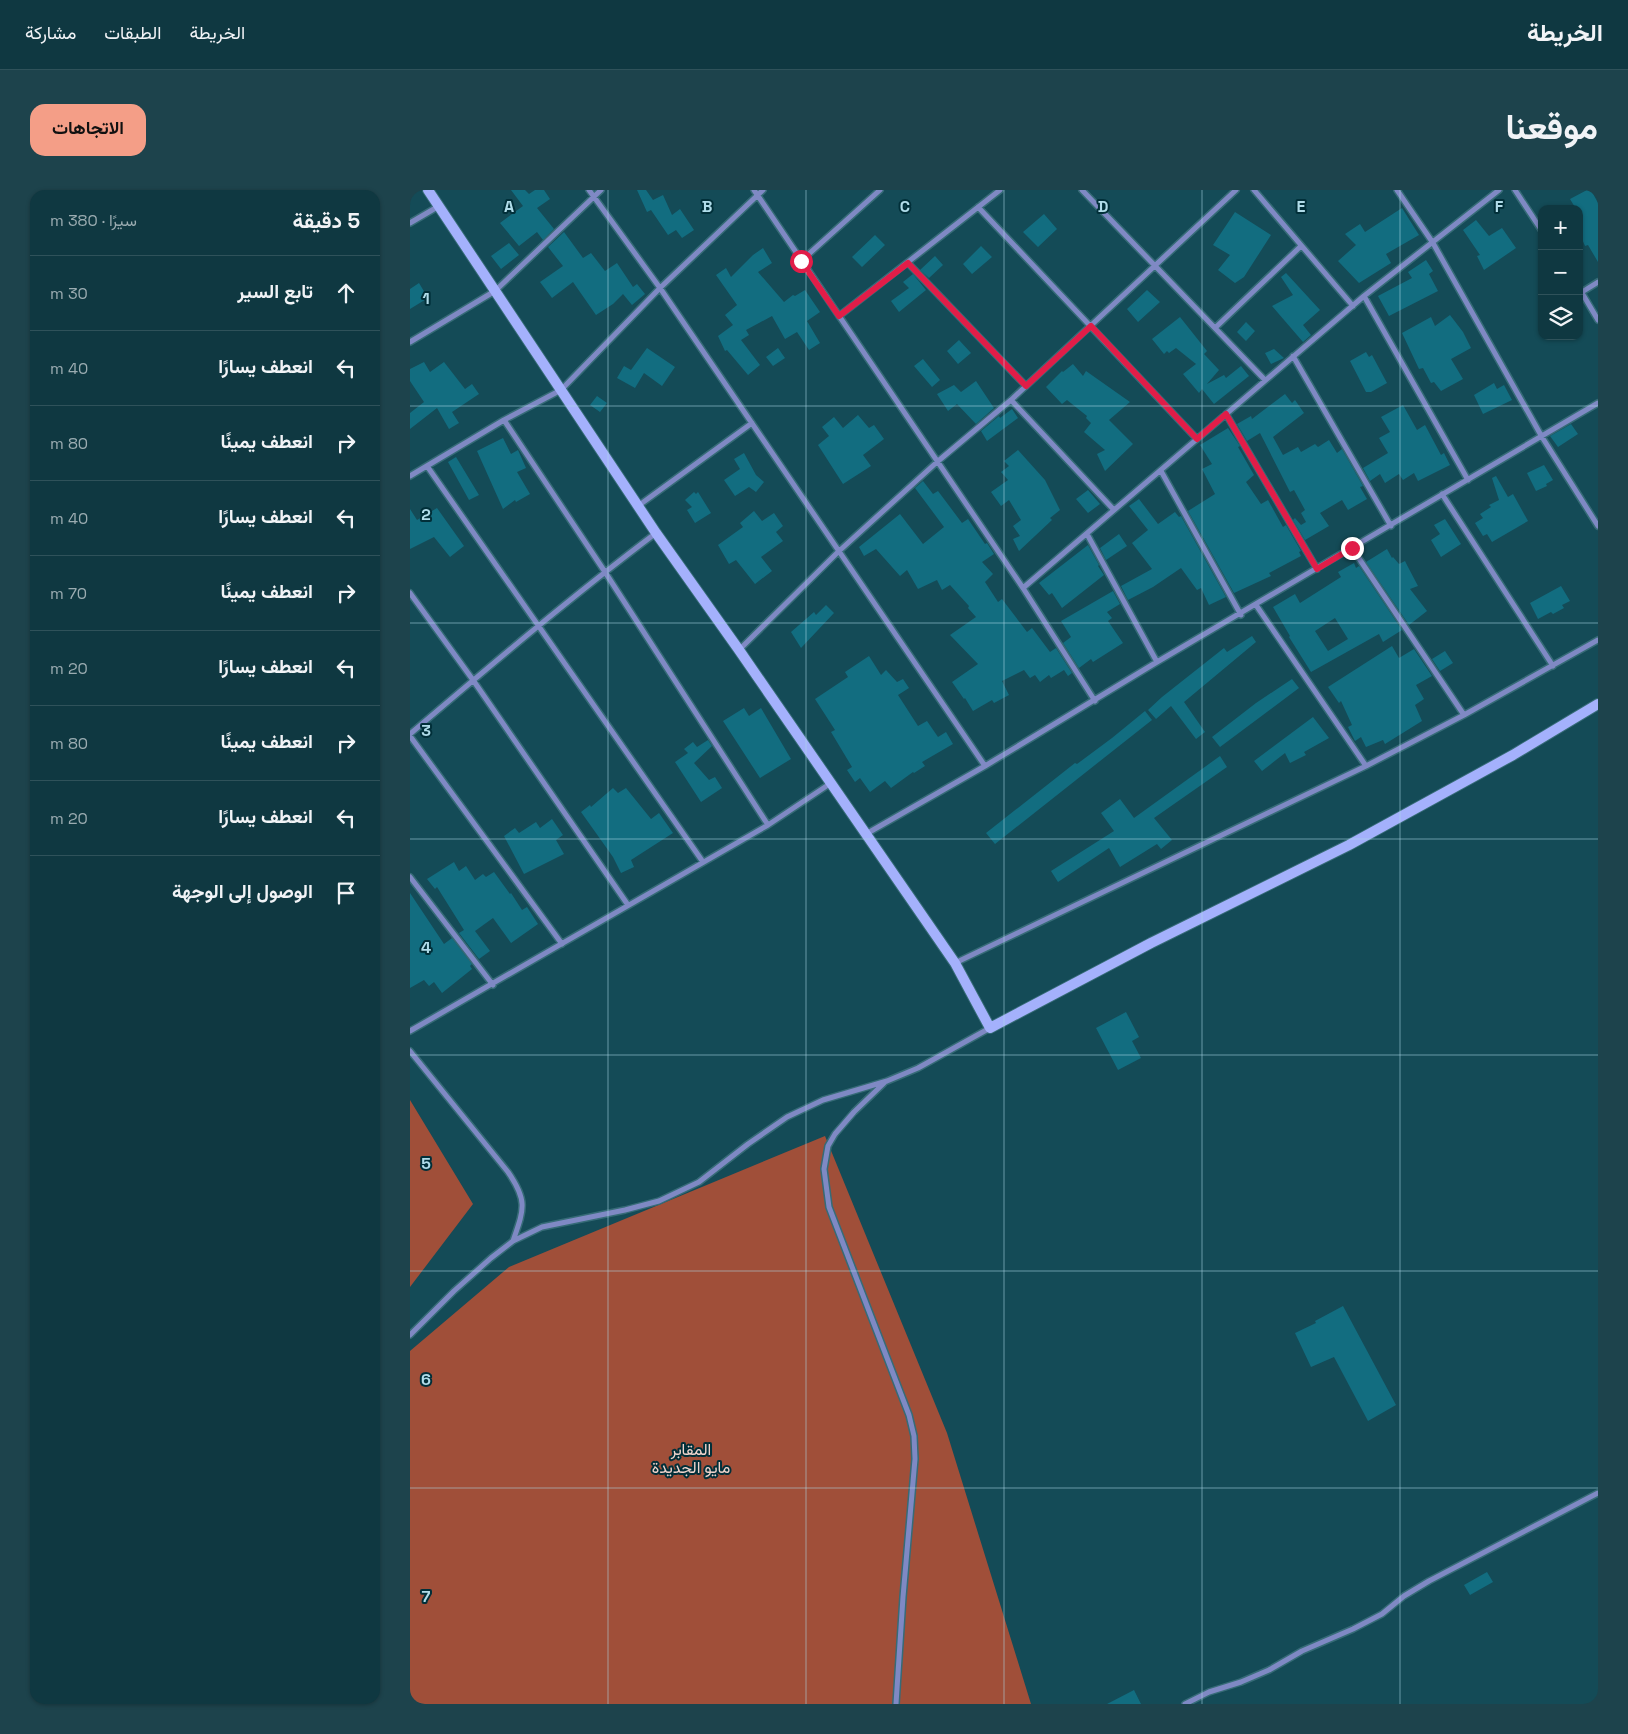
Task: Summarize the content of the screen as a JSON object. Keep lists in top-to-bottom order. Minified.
{"parks":["المقابر مايو الجديدة"],"page":{"header":"الخريطة","nav":["الخريطة","الطبقات","مشاركة"],"title":"موقعنا","buttons":"الاتجاهات","heading":["5 دقيقة","سيرًا · 380 m"],"map_buttons":["+","−"],"list":[["تابع السير","30 m"],["انعطف يسارًا","40 m"],["انعطف يمينًا","80 m"],["انعطف يسارًا","40 m"],["انعطف يمينًا","70 m"],["انعطف يسارًا","20 m"],["انعطف يمينًا","80 m"],["انعطف يسارًا","20 m"],"الوصول إلى الوجهة"]},"grid":{"columns":["A","B","C","D","E","F"],"rows":["1","2","3","4","5","6","7"]}}
